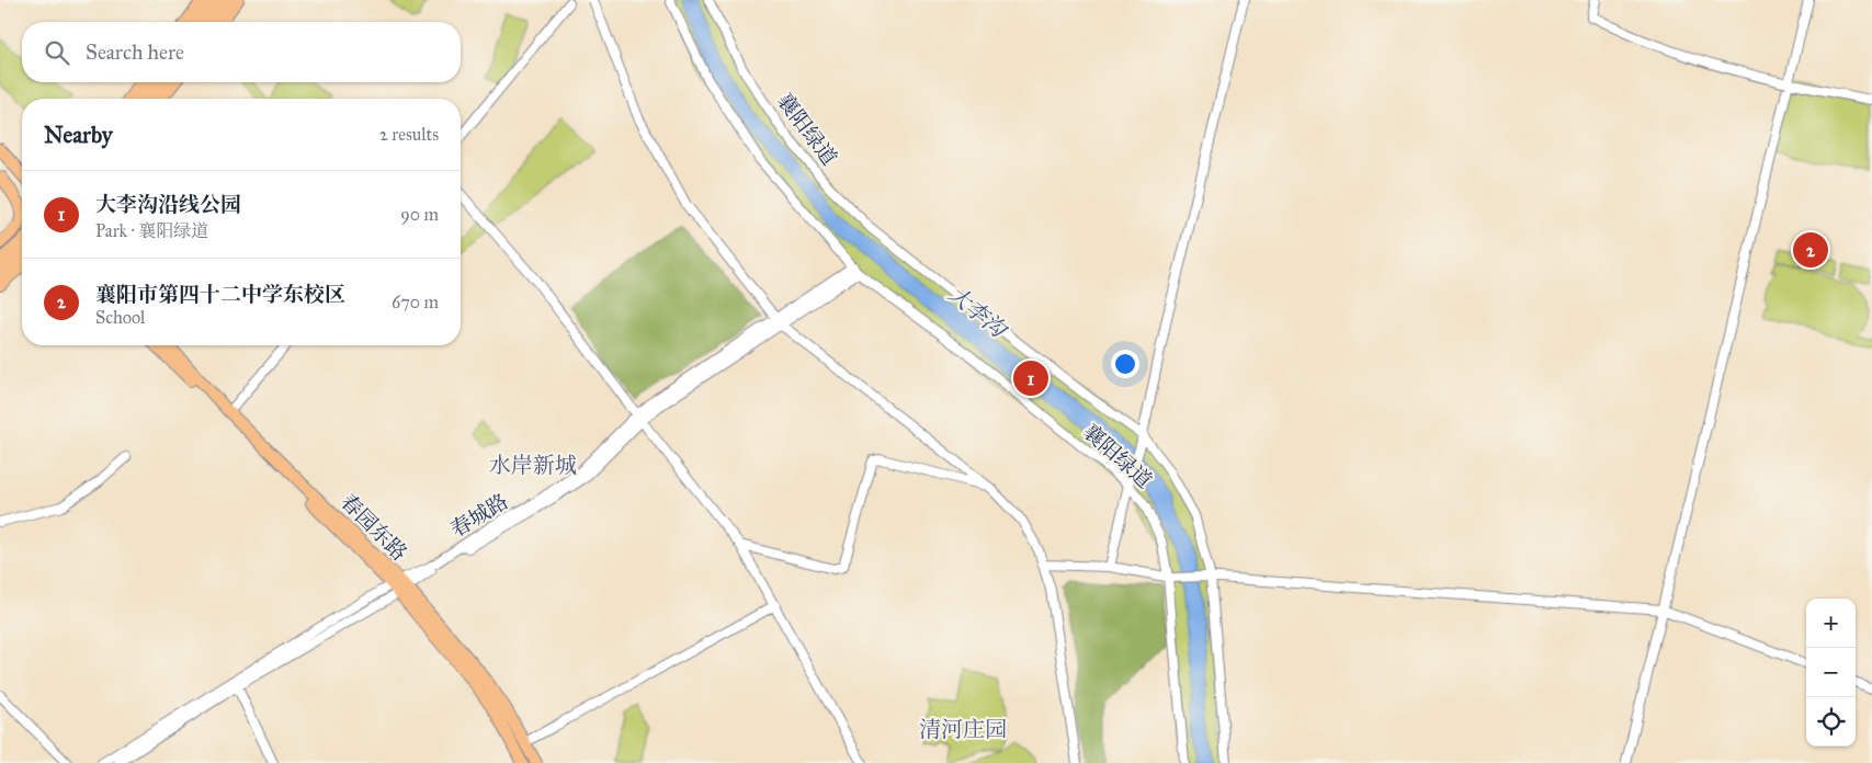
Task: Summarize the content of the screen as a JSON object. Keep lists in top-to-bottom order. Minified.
{"streets":{"main road":["春园东路"],"street":["襄阳绿道","春城路"]},"crossings":[["襄阳绿道","春城路"],["春城路","春园东路"]],"districts":["水岸新城","清河庄园"],"water":["大李沟"],"page":{"search":"Search here","heading":["Nearby","2 results"],"list":[{"mark":"1","name":"大李沟沿线公园","note":"Park · 襄阳绿道","value":"90 m"},{"mark":"2","name":"襄阳市第四十二中学东校区","note":"School","value":"670 m"}],"pins":["2","1"],"map_buttons":["+","−"]}}
